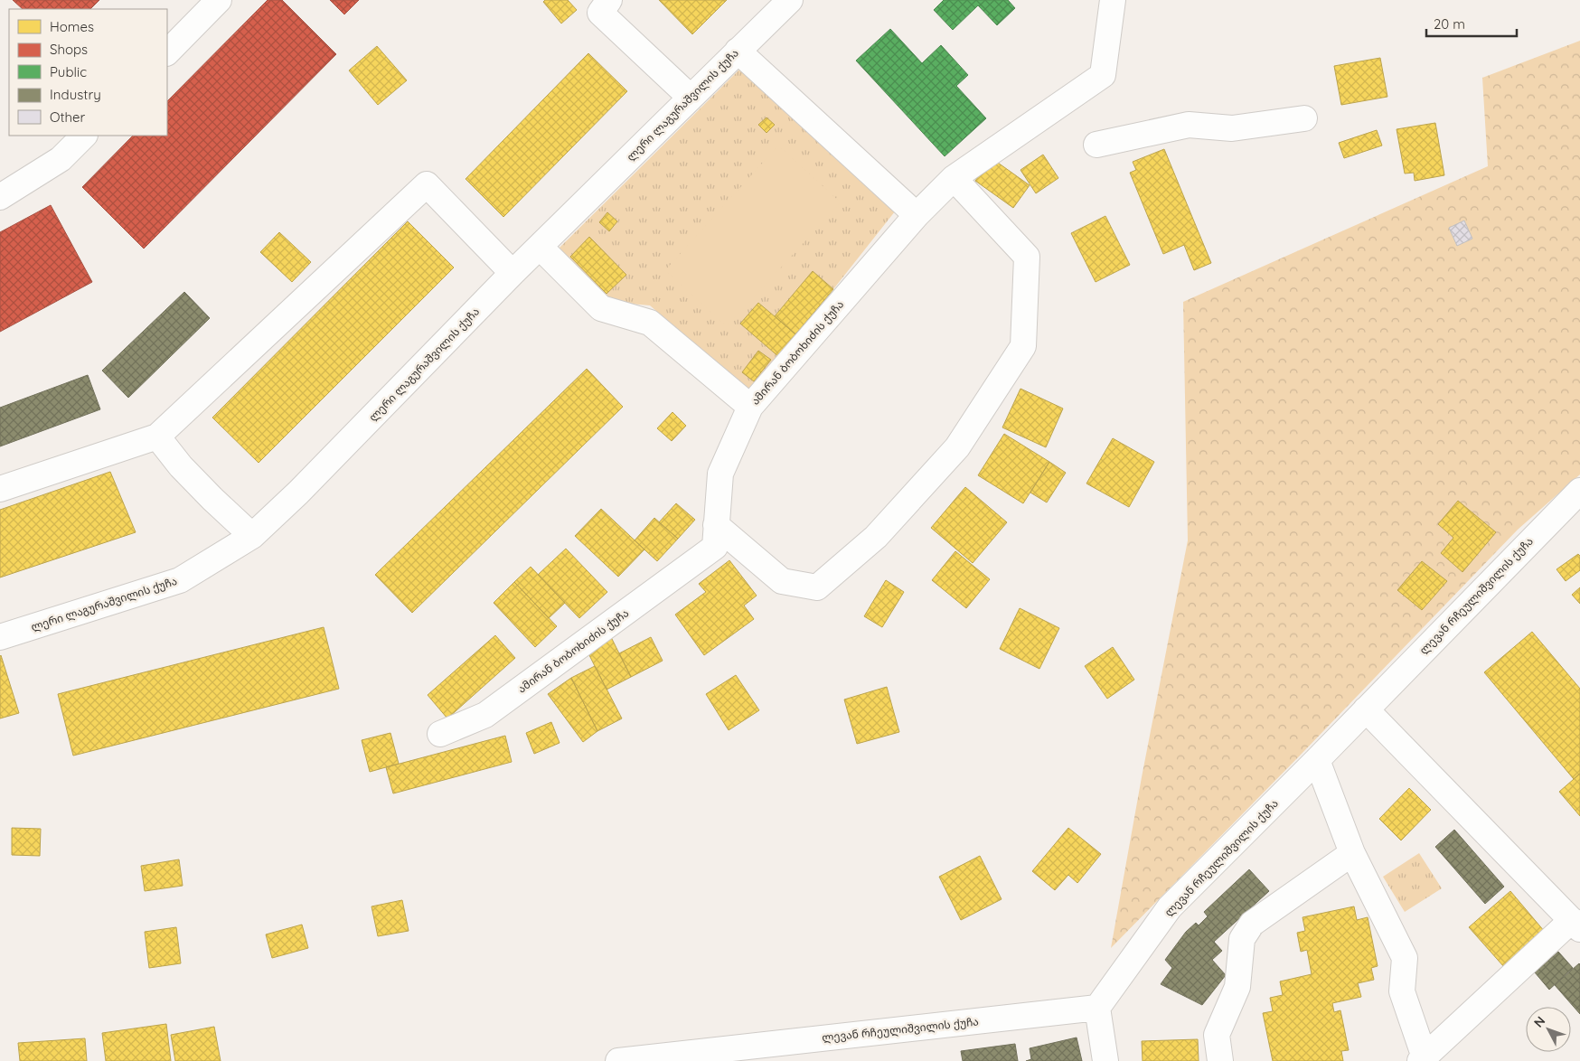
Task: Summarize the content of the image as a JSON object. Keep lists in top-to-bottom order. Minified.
{"streets":{"street":["ლერი ლაგურაშვილის ქუჩა","ამირან ბობოხიძის ქუჩა","ლევან რჩეულიშვილის ქუჩა"]},"legend":["Homes","Shops","Public","Industry","Other"],"scale_bar":"20 m","north":"top left"}
